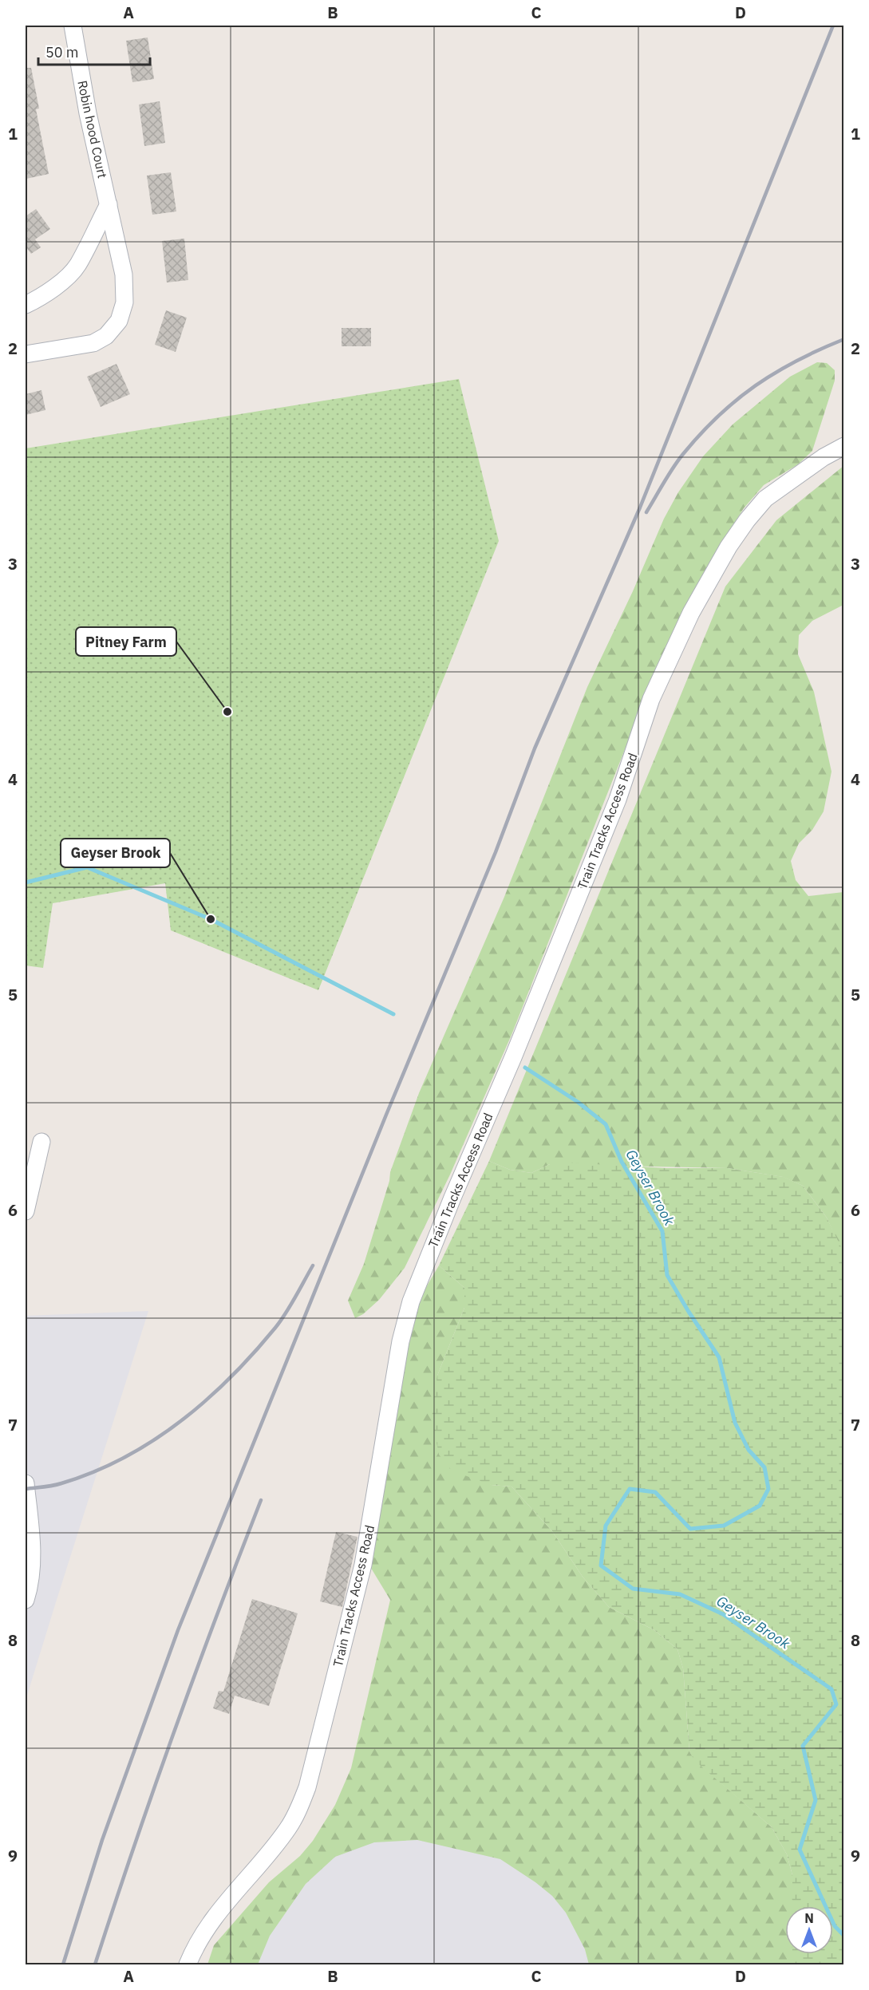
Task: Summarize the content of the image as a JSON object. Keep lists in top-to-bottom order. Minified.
{"streets":{"street":["Robin hood Court","Train Tracks Access Road"]},"water":["Geyser Brook"],"places":["Pitney Farm","Geyser Brook"],"scale_bar":"50 m","north":"top","grid":{"columns":["A","B","C","D"],"rows":["1","2","3","4","5","6","7","8","9"]}}
